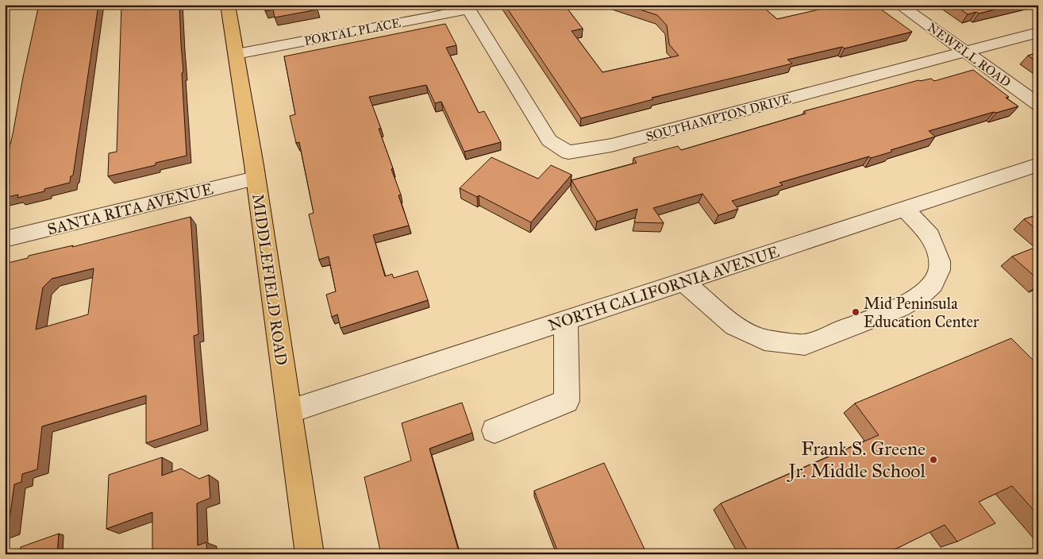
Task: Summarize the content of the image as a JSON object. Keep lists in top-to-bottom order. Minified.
{"streets":{"main road":["MIDDLEFIELD ROAD"],"street":["PORTAL PLACE","NEWELL ROAD","SOUTHAMPTON DRIVE","SANTA RITA AVENUE","NORTH CALIFORNIA AVENUE"]},"crossings":[["PORTAL PLACE","SOUTHAMPTON DRIVE"],["PORTAL PLACE","MIDDLEFIELD ROAD"],["NEWELL ROAD","SOUTHAMPTON DRIVE"],["SANTA RITA AVENUE","MIDDLEFIELD ROAD"],["MIDDLEFIELD ROAD","NORTH CALIFORNIA AVENUE"]],"places":["Mid Peninsula Education Center","Frank S. Greene Jr. Middle School"]}
